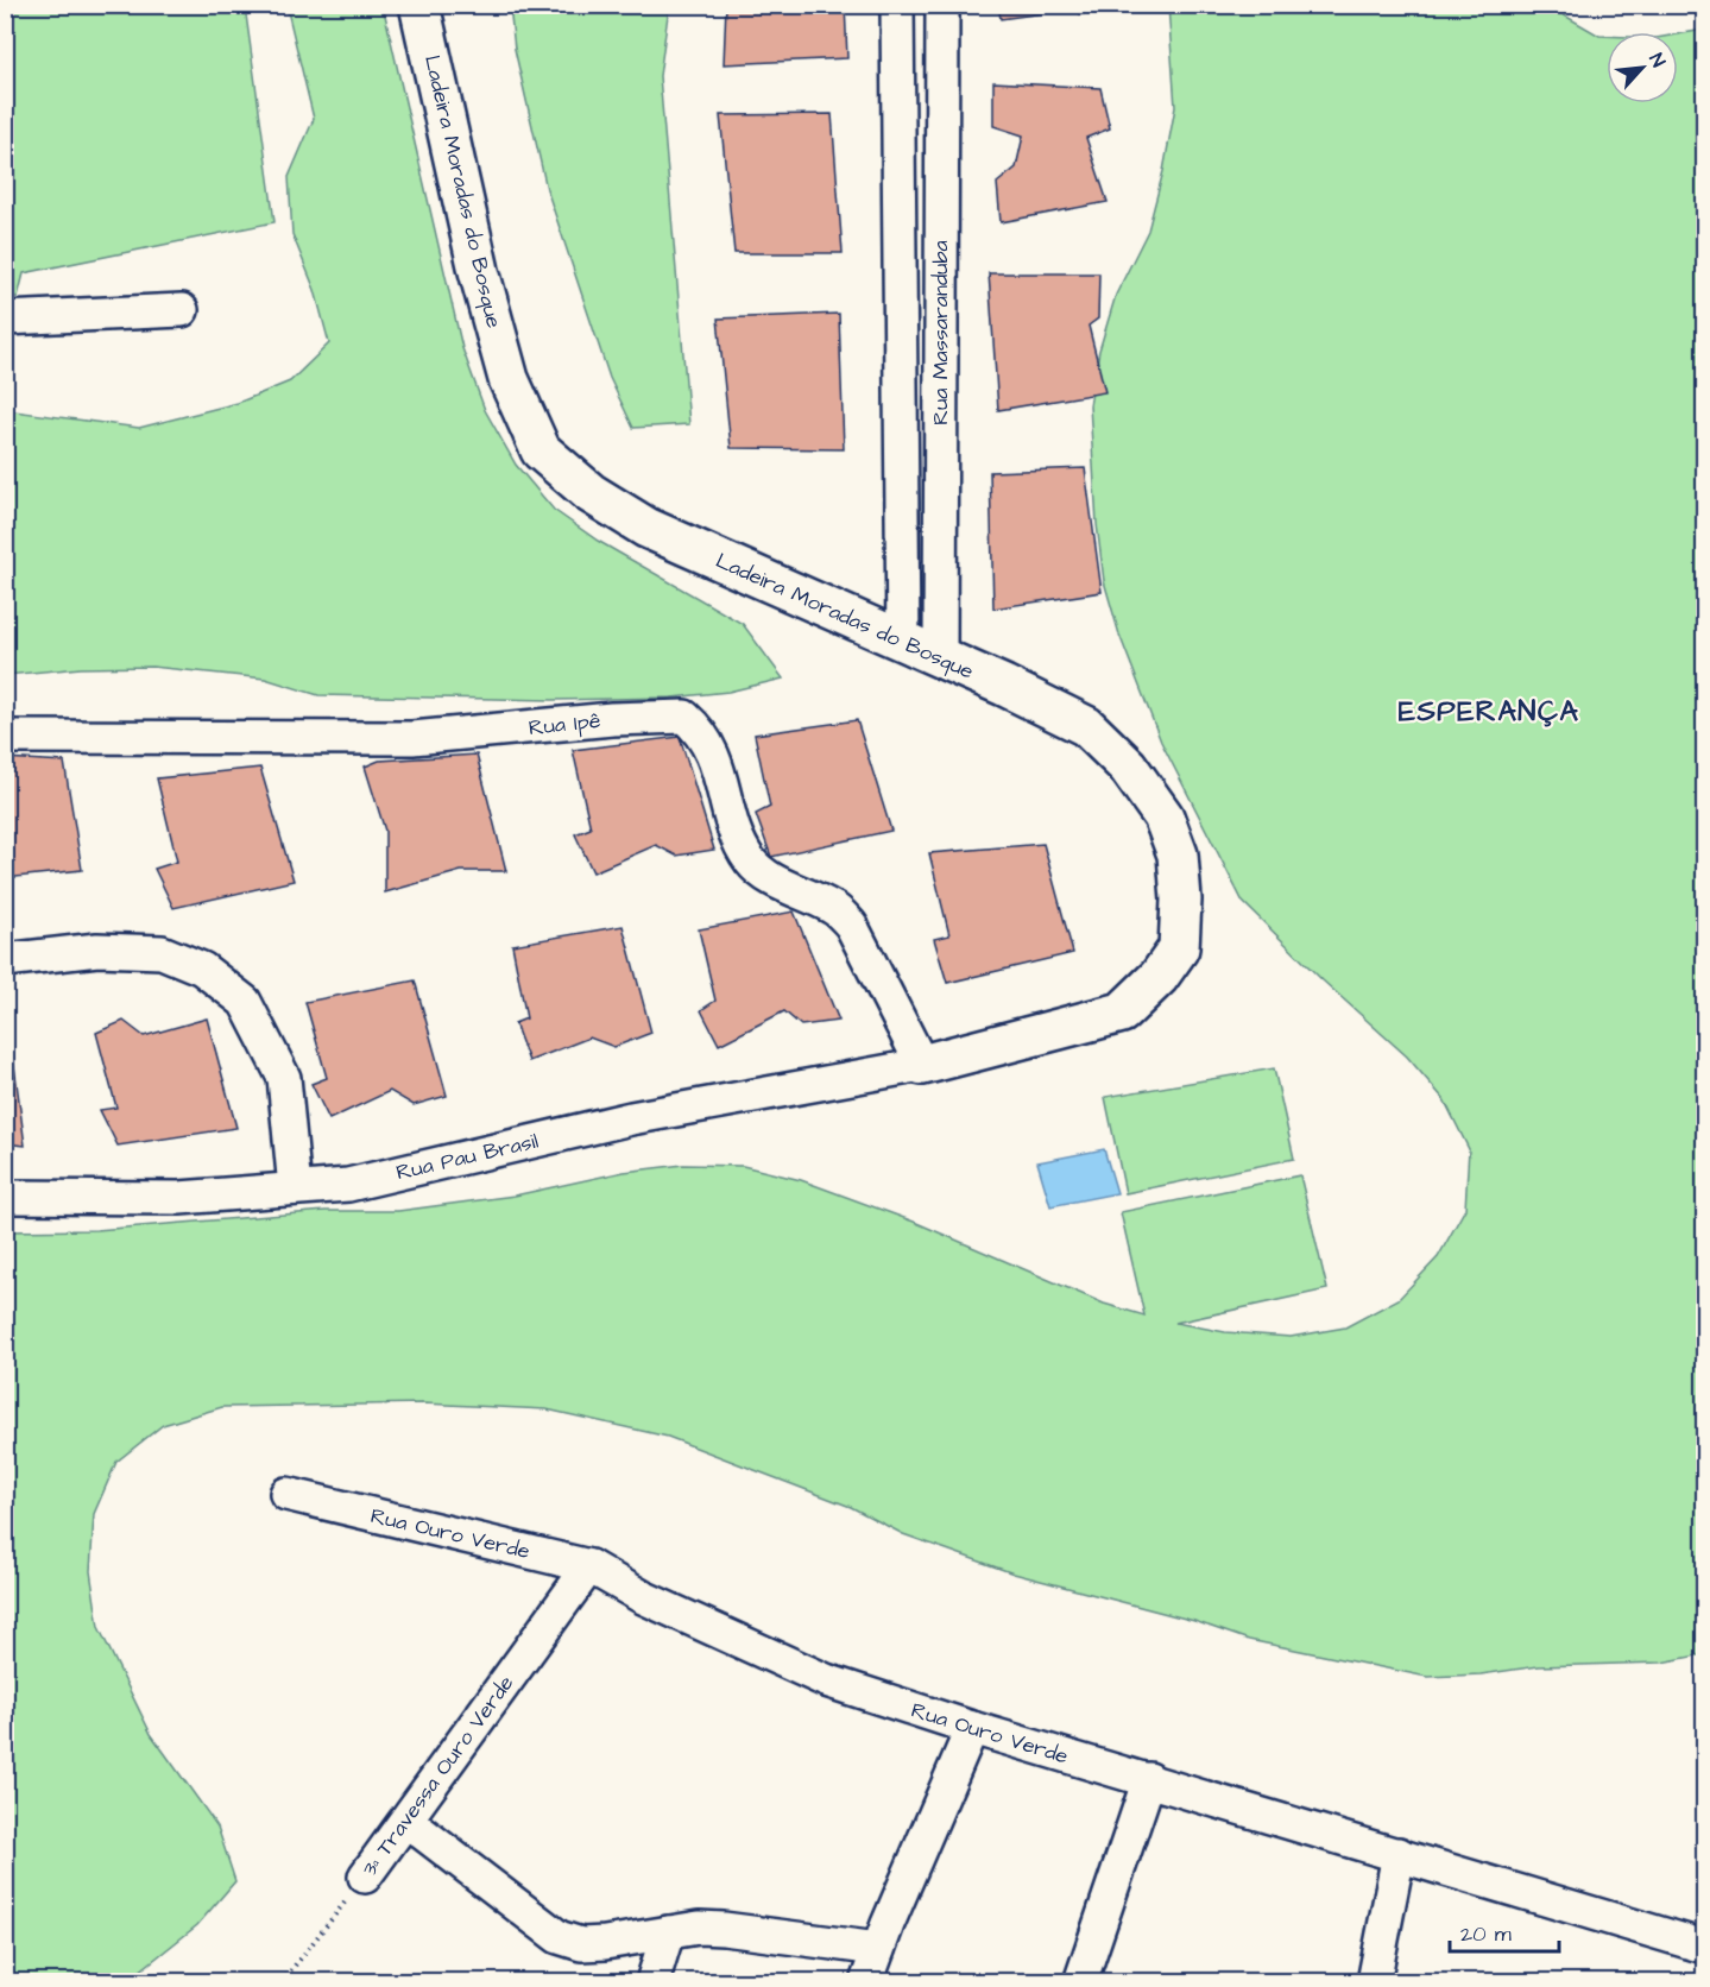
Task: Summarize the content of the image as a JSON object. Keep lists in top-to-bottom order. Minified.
{"streets":{"street":["Ladeira Moradas do Bosque","Rua Massaranduba","Rua Ipê","Rua Pau Brasil","Rua Ouro Verde","3ª Travessa Ouro Verde"]},"crossings":[["Ladeira Moradas do Bosque","Rua Massaranduba"],["Ladeira Moradas do Bosque","Rua Ipê"],["Ladeira Moradas do Bosque","Rua Pau Brasil"],["Rua Ipê","Rua Pau Brasil"],["Rua Ouro Verde","3ª Travessa Ouro Verde"]],"districts":["ESPERANÇA"],"scale_bar":"20 m","north":"top right"}
